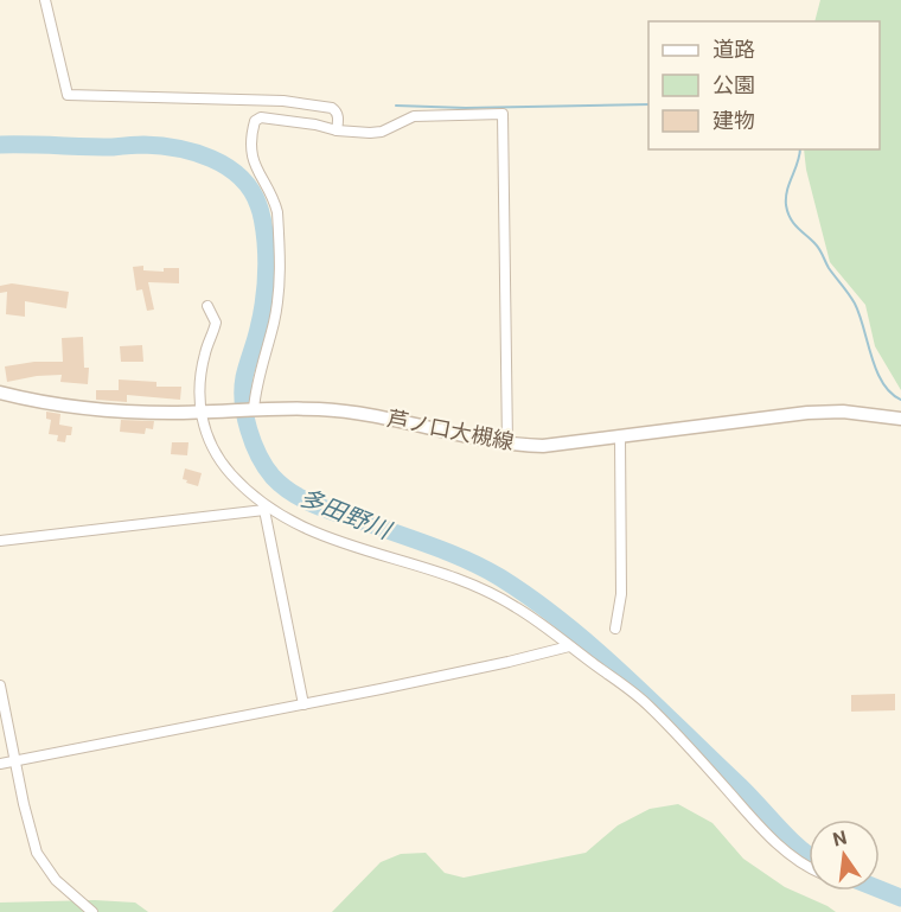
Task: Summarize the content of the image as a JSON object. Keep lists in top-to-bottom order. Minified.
{"streets":{"main road":["芦ノ口大槻線"]},"water":["多田野川"],"legend":["道路","公園","建物"],"north":"top"}
